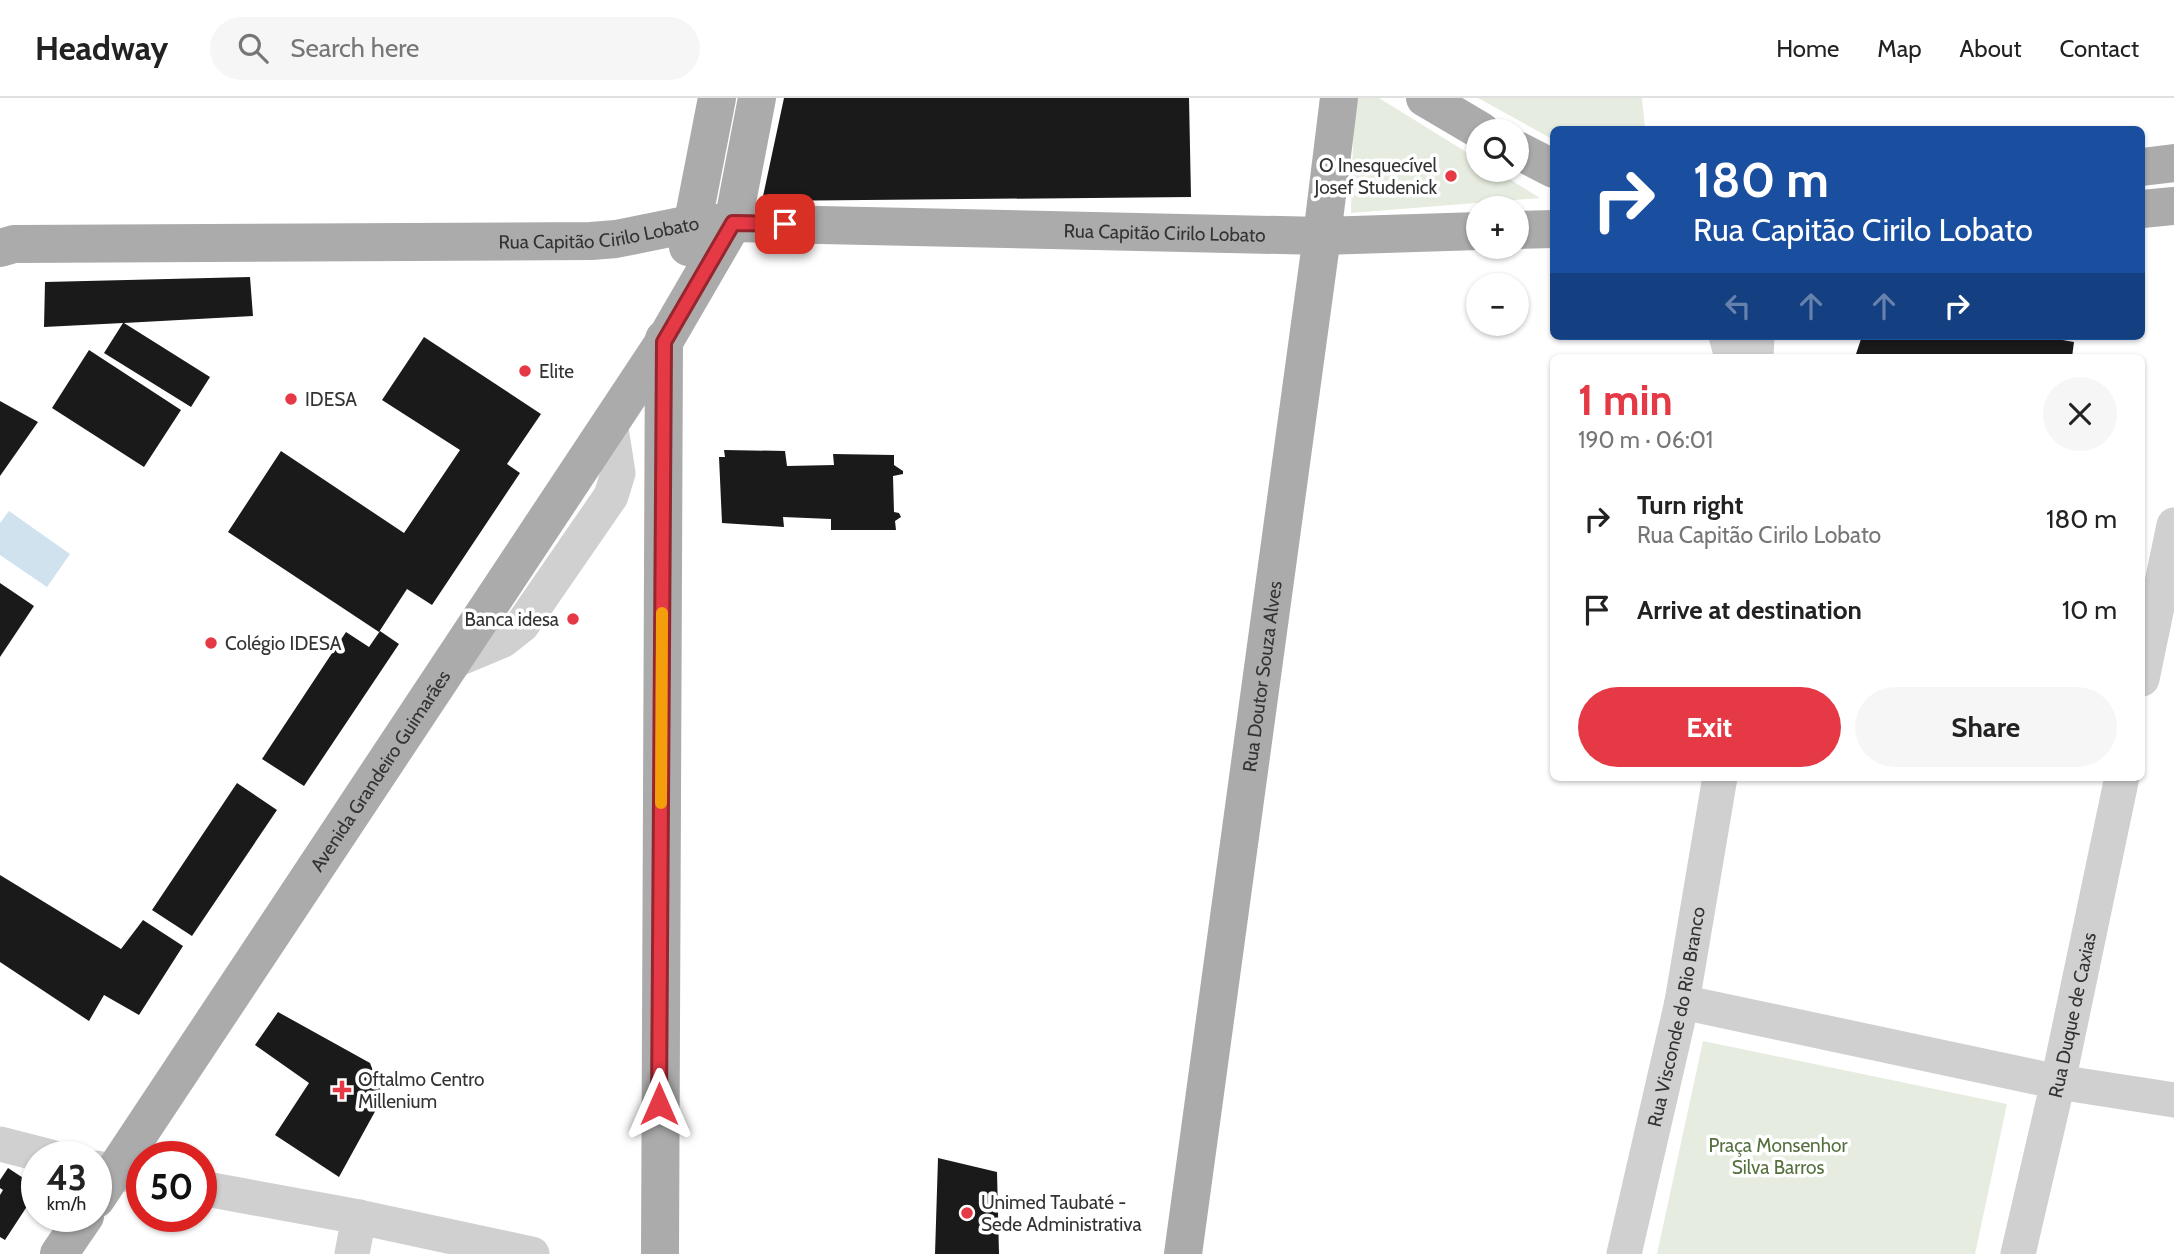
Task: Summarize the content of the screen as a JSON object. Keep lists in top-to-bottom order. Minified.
{"streets":{"main road":["Rua Capitão Cirilo Lobato","Rua Doutor Souza Alves","Avenida Grandeiro Guimarães"],"street":["Rua Visconde do Rio Branco","Rua Duque de Caxias"]},"crossings":[["Rua Capitão Cirilo Lobato","Rua Doutor Souza Alves"],["Rua Capitão Cirilo Lobato","Avenida Grandeiro Guimarães"]],"parks":["Praça Monsenhor Silva Barros"],"places":{"other":["O Inesquecível Josef Studenick","Elite","IDESA","Banca idesa","Colégio IDESA","Unimed Taubaté - Sede Administrativa"],"health":["Oftalmo Centro Millenium"]},"page":{"header":"Headway","search":"Search here","nav":["Home","Map","About","Contact"],"map_buttons":["+","−"],"turn":["180 m","Rua Capitão Cirilo Lobato"],"heading":["1 min","190 m · 06:01"],"list":[{"name":"Turn right","note":"Rua Capitão Cirilo Lobato","value":"180 m"},{"name":"Arrive at destination","value":"10 m"}],"buttons":["Exit","Share"],"speed":"43 km/h","limit":"50"}}
